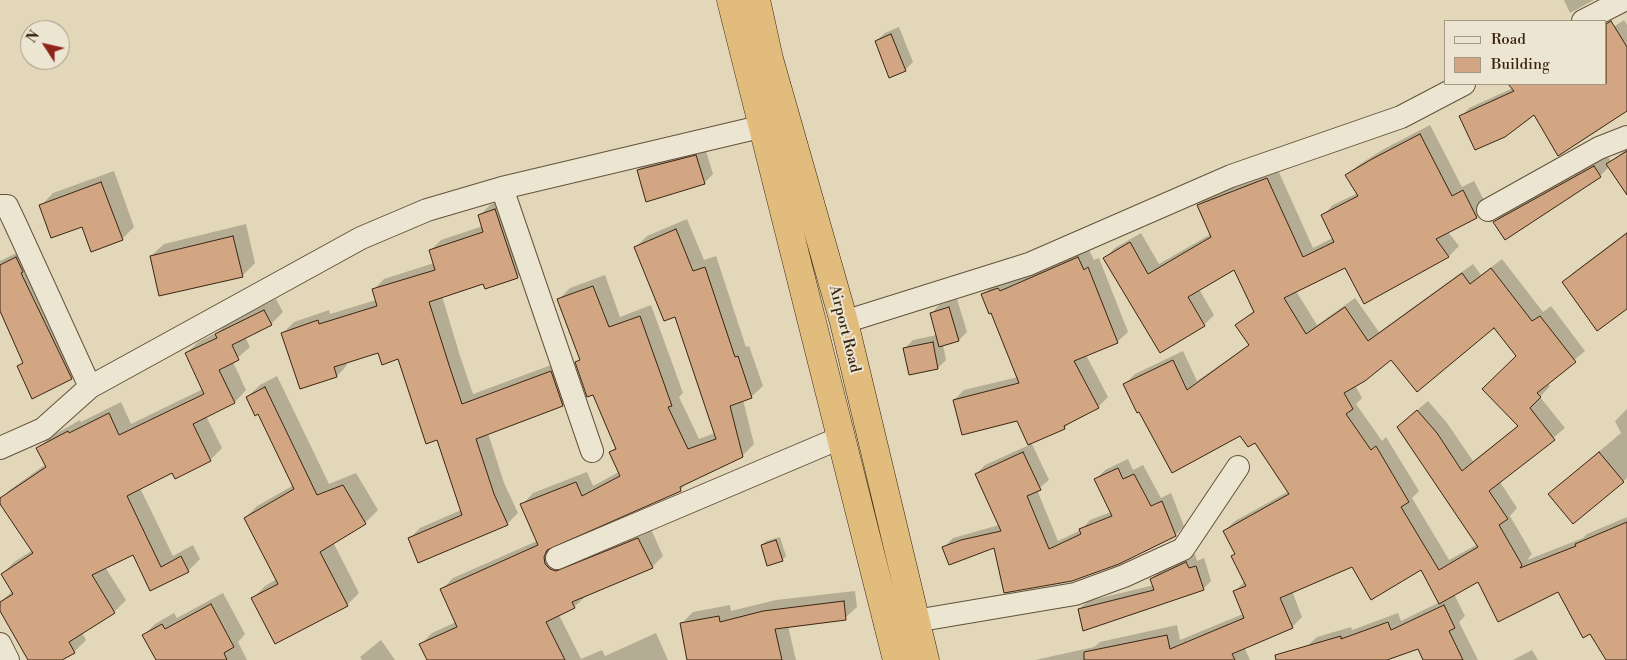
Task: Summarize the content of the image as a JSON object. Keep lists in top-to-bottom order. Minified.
{"streets":{"highway":["Airport Road"]},"legend":["Road","Building"],"north":"top left"}
